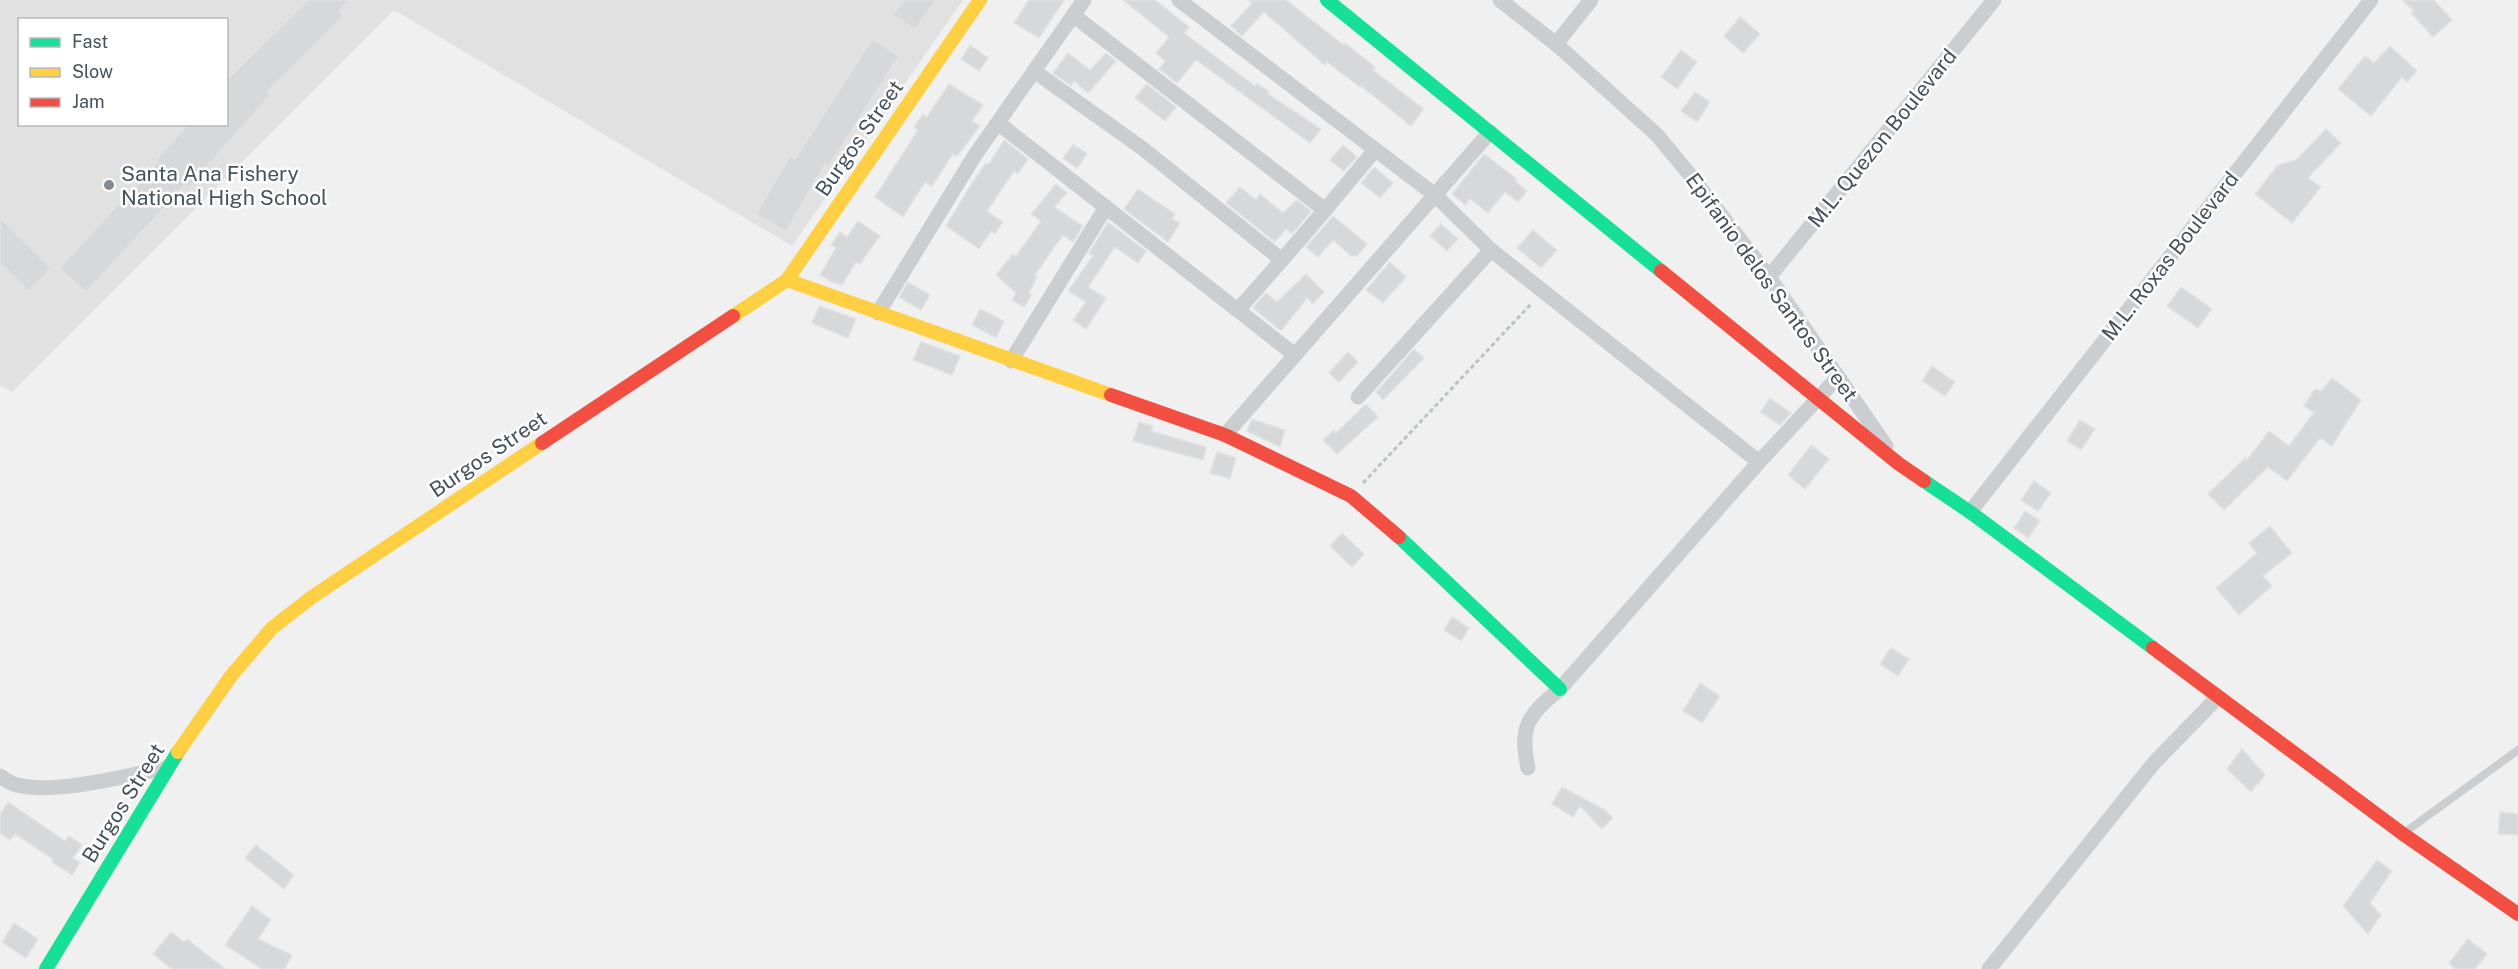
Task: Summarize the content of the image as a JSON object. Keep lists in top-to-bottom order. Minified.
{"streets":{"street":["Burgos Street","M.L. Quezon Boulevard","M.L. Roxas Boulevard","Epifanio delos Santos Street"]},"crossings":[["M.L. Quezon Boulevard","Epifanio delos Santos Street"]],"places":["Santa Ana Fishery National High School"],"legend":["Fast","Slow","Jam"]}
